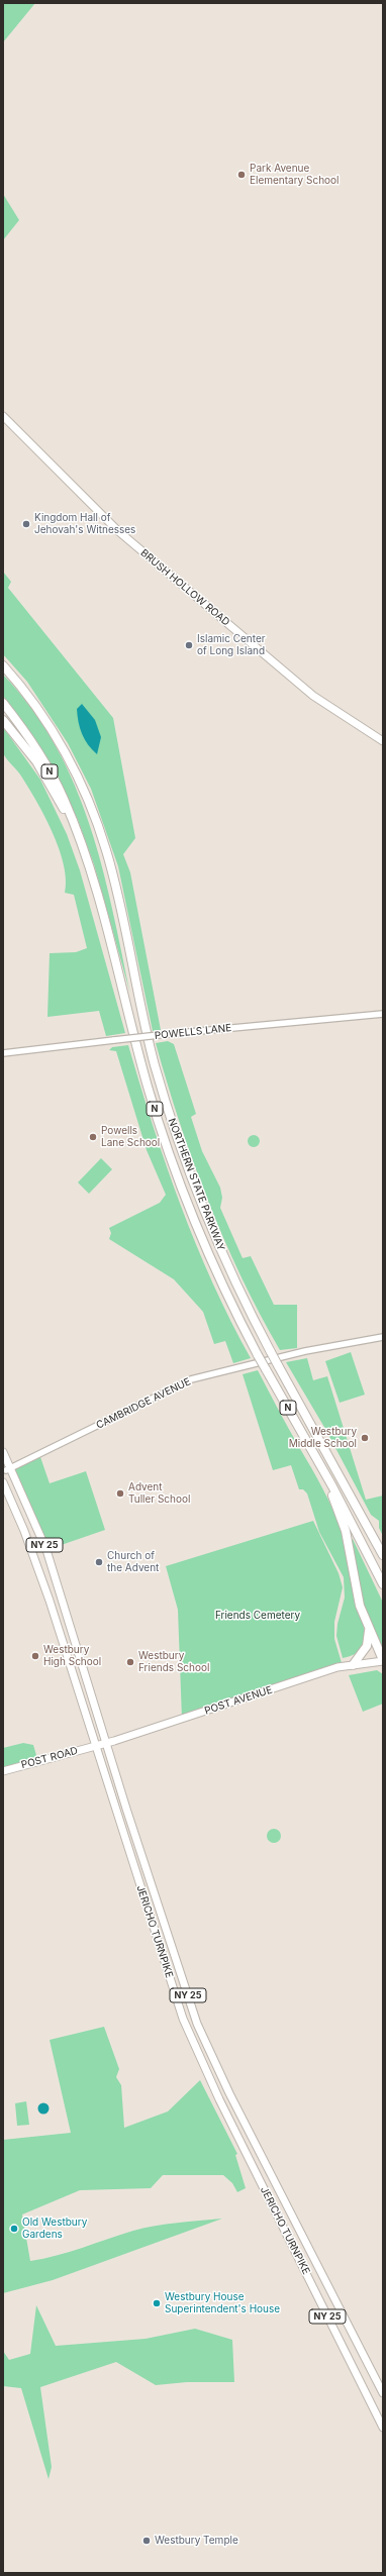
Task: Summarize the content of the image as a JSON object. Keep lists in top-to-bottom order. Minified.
{"streets":{"highway":["N","NORTHERN STATE PARKWAY"],"main road":["BRUSH HOLLOW ROAD","NY 25","POST AVENUE","POST ROAD","JERICHO TURNPIKE"],"street":["POWELLS LANE","CAMBRIDGE AVENUE"]},"crossings":[["CAMBRIDGE AVENUE","JERICHO TURNPIKE"],["POST AVENUE","POST ROAD"],["POST AVENUE","JERICHO TURNPIKE"],["POST ROAD","JERICHO TURNPIKE"]],"parks":["Friends Cemetery"],"places":["Park Avenue Elementary School","Kingdom Hall of Jehovah's Witnesses","Islamic Center of Long Island","Powells Lane School","Westbury Middle School","Advent Tuller School","Church of the Advent","Westbury High School","Westbury Friends School","Old Westbury Gardens","Westbury House Superintendent's House","Westbury Temple"]}
